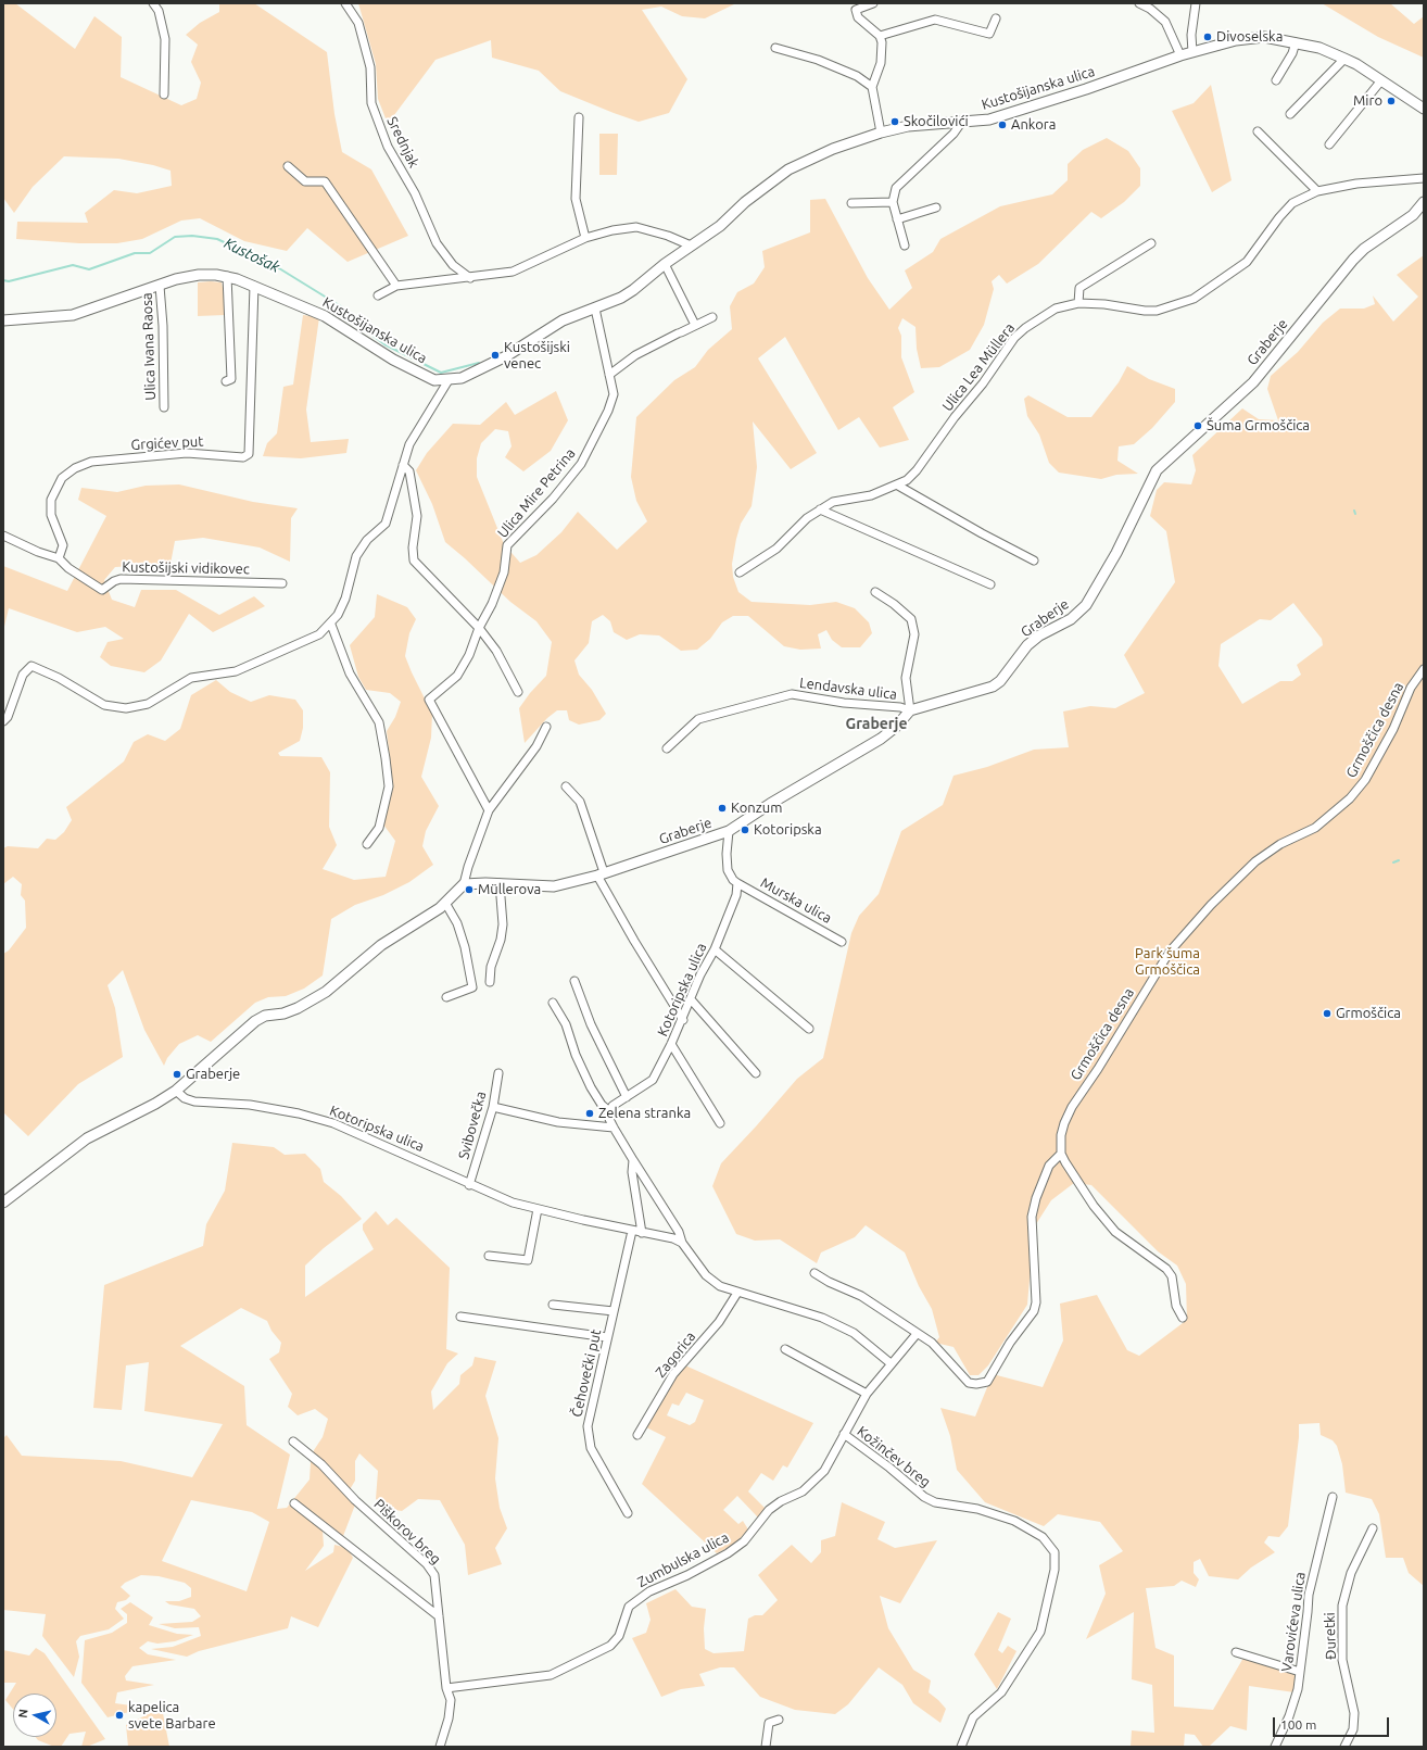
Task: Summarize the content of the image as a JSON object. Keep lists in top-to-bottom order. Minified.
{"streets":{"street":["Kustošijanska ulica","Srednjak","Graberje","Ulica Ivana Raosa","Ulica Lea Müllera","Grgićev put","Ulica Mire Petrina","Kustošijski vidikovec","Lendavska ulica","Grmoščica desna","Murska ulica","Kotoripska ulica","Svibovečka","Zagorica","Čehovečki put","Kožinčev breg","Piškorov breg","Zumbulska ulica","Varovićeva ulica","Đuretki"]},"crossings":[["Kustošijanska ulica","Ulica Ivana Raosa"],["Kustošijanska ulica","Grgićev put"],["Kustošijanska ulica","Ulica Mire Petrina"],["Graberje","Lendavska ulica"],["Grgićev put","Kustošijski vidikovec"],["Murska ulica","Kotoripska ulica"],["Kotoripska ulica","Svibovečka"],["Kotoripska ulica","Čehovečki put"],["Kožinčev breg","Zumbulska ulica"],["Piškorov breg","Zumbulska ulica"]],"districts":["Graberje"],"water":["Kustošak"],"parks":["Park šuma Grmoščica"],"places":["Divoselska","Miro","Skočilovići","Ankora","Kustošijski venec","Šuma Grmoščica","Konzum","Kotoripska","Müllerova","Grmoščica","Graberje","Zelena stranka","kapelica svete Barbare"],"scale_bar":"100 m","north":"left"}
